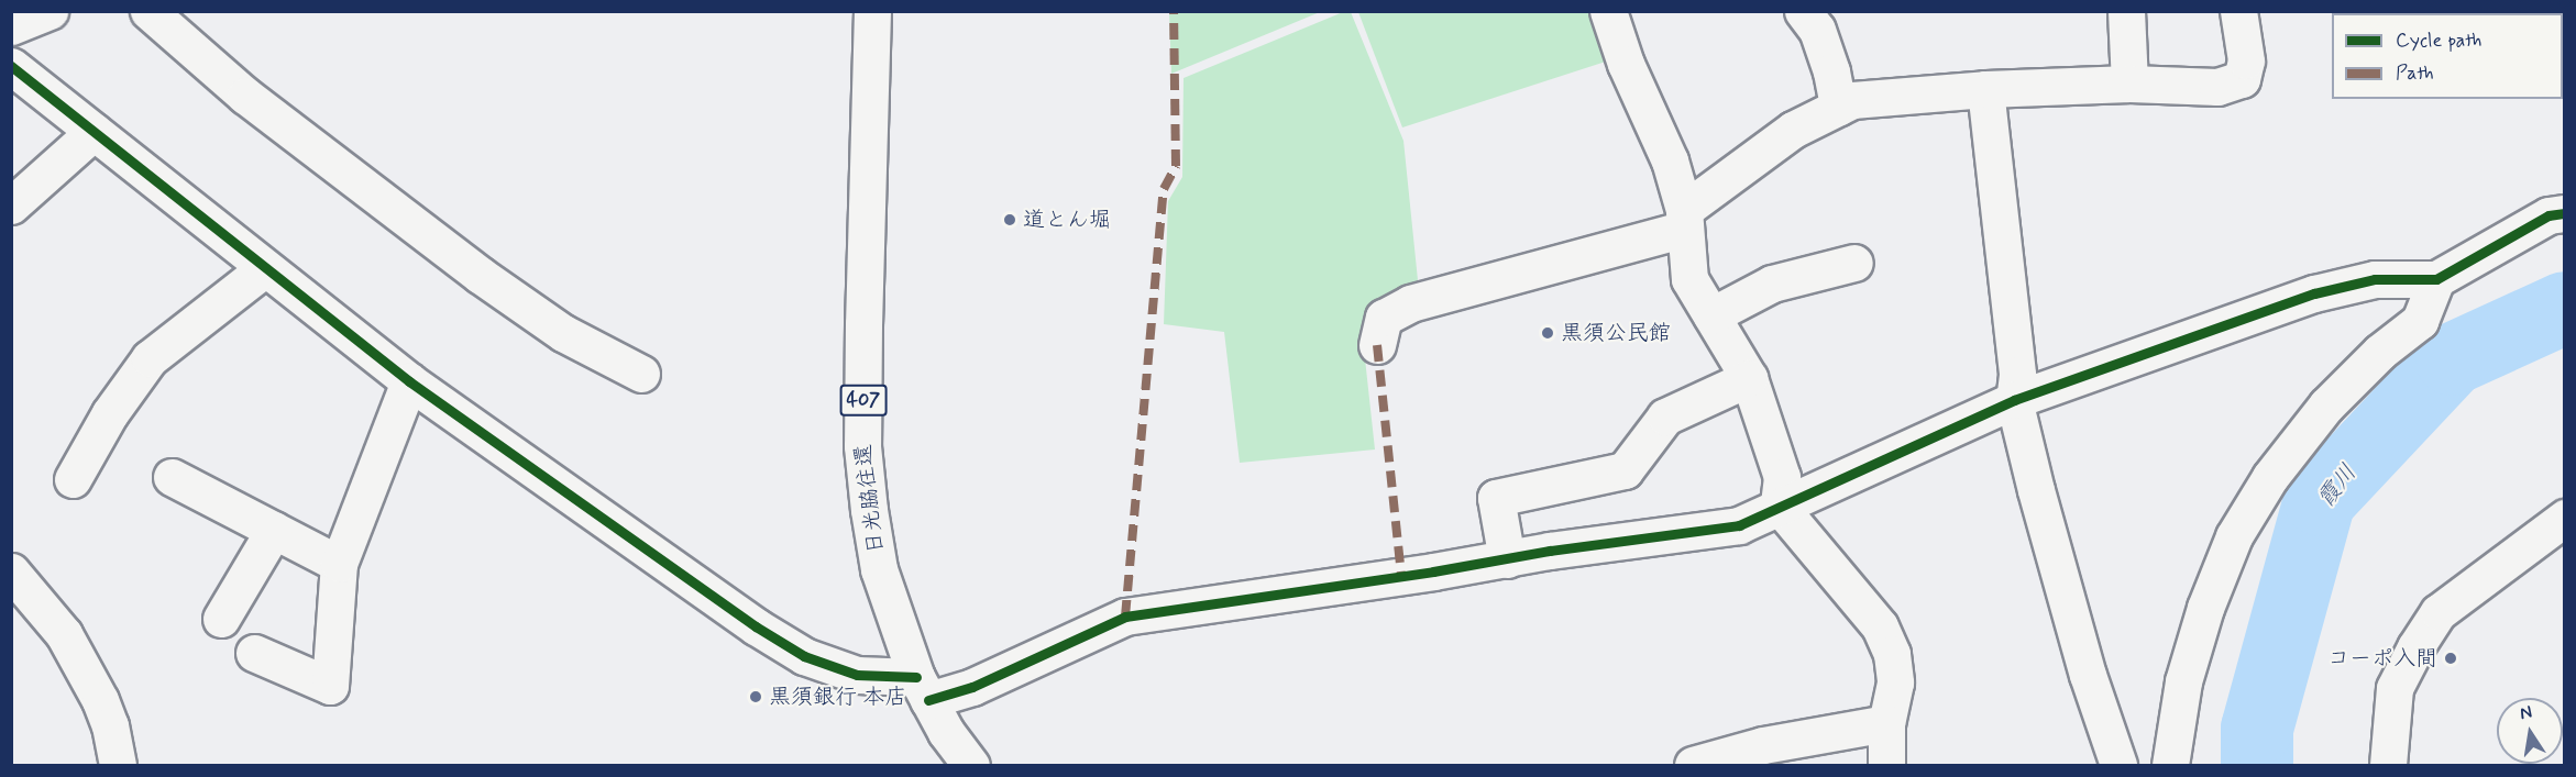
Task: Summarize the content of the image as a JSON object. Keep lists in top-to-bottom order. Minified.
{"streets":{"main road":["407","日光脇往還"]},"water":["霞川"],"places":["道とん堀","黒須公民館","コーポ入間","黒須銀行 本店"],"legend":["Cycle path","Path"],"north":"top"}
